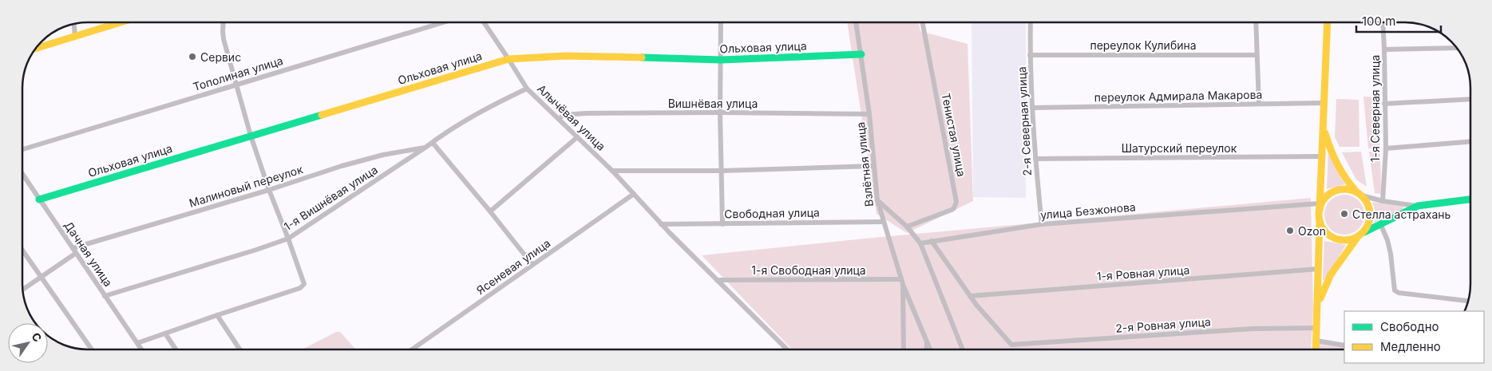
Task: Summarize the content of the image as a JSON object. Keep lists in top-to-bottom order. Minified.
{"streets":{"street":["переулок Кулибина","Ольховая улица","Тополиная улица","переулок Адмирала Макарова","Вишнёвая улица","1-я Северная улица","Алычёвая улица","2-я Северная улица","Тенистая улица","Шатурский переулок","Взлётная улица","Малиновый переулок","1-я Вишнёвая улица","улица Безжонова","Свободная улица","Дачная улица","Ясеневая улица","1-я Свободная улица","1-я Ровная улица","2-я Ровная улица"]},"crossings":[["переулок Кулибина","2-я Северная улица"],["Ольховая улица","Алычёвая улица"],["Ольховая улица","Взлётная улица"],["Ольховая улица","Дачная улица"],["переулок Адмирала Макарова","2-я Северная улица"],["Вишнёвая улица","Алычёвая улица"],["Вишнёвая улица","Взлётная улица"],["Алычёвая улица","1-я Вишнёвая улица"],["Алычёвая улица","Свободная улица"],["Алычёвая улица","Ясеневая улица"],["Алычёвая улица","1-я Свободная улица"],["2-я Северная улица","Шатурский переулок"],["2-я Северная улица","улица Безжонова"],["Взлётная улица","Свободная улица"],["Взлётная улица","1-я Свободная улица"],["Малиновый переулок","1-я Вишнёвая улица"],["Малиновый переулок","Дачная улица"],["1-я Вишнёвая улица","Дачная улица"],["1-я Ровная улица","2-я Ровная улица"]],"places":["Сервис","Стелла астрахань","Ozon"],"legend":["Свободно","Медленно"],"scale_bar":"100 m","north":"top right"}
